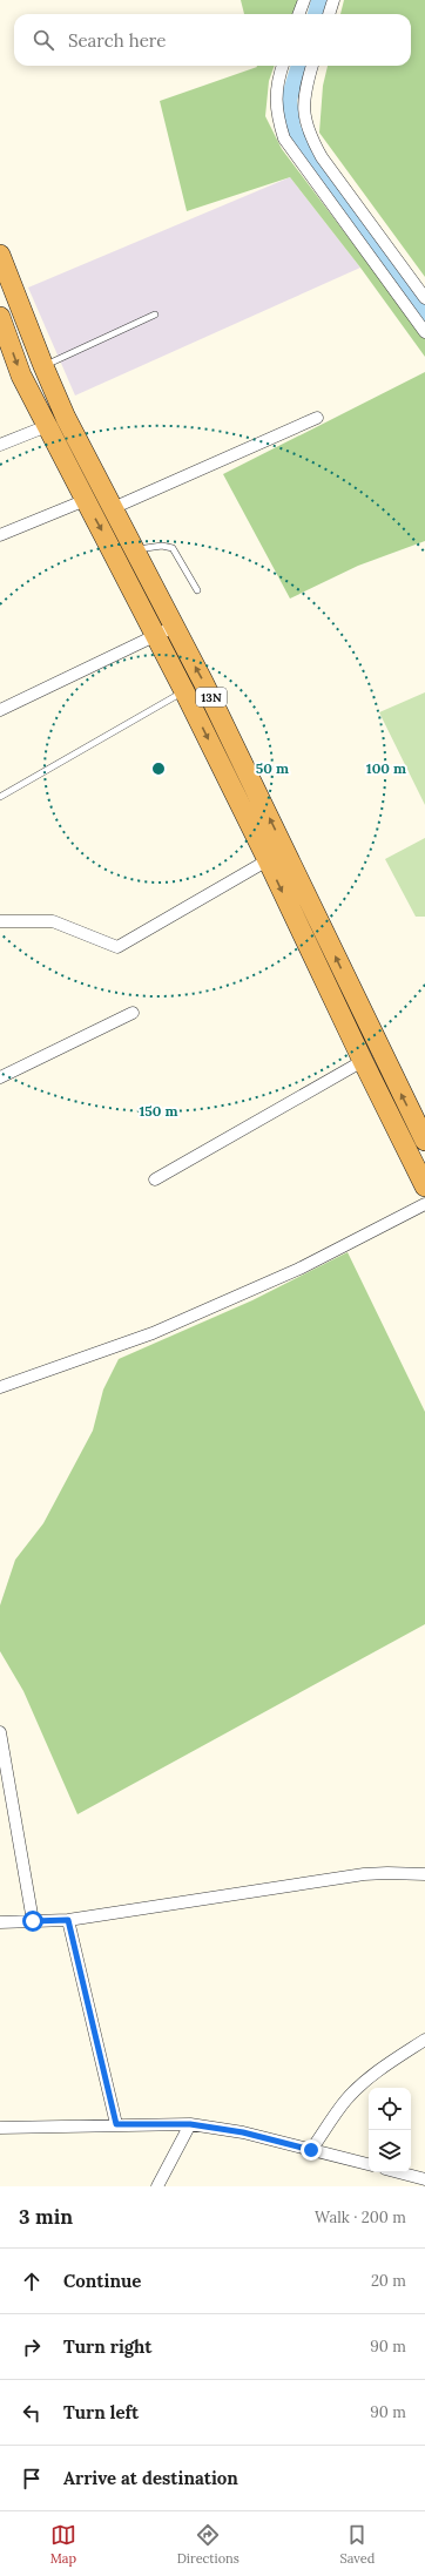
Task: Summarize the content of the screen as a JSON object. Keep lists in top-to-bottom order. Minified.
{"streets":{"highway":["13N"]},"page":{"search":"Search here","heading":["3 min","Walk · 200 m"],"list":[["Continue","20 m"],["Turn right","90 m"],["Turn left","90 m"],"Arrive at destination"],"nav":["Map","Directions","Saved"]},"rings":["50 m","100 m","150 m"]}
